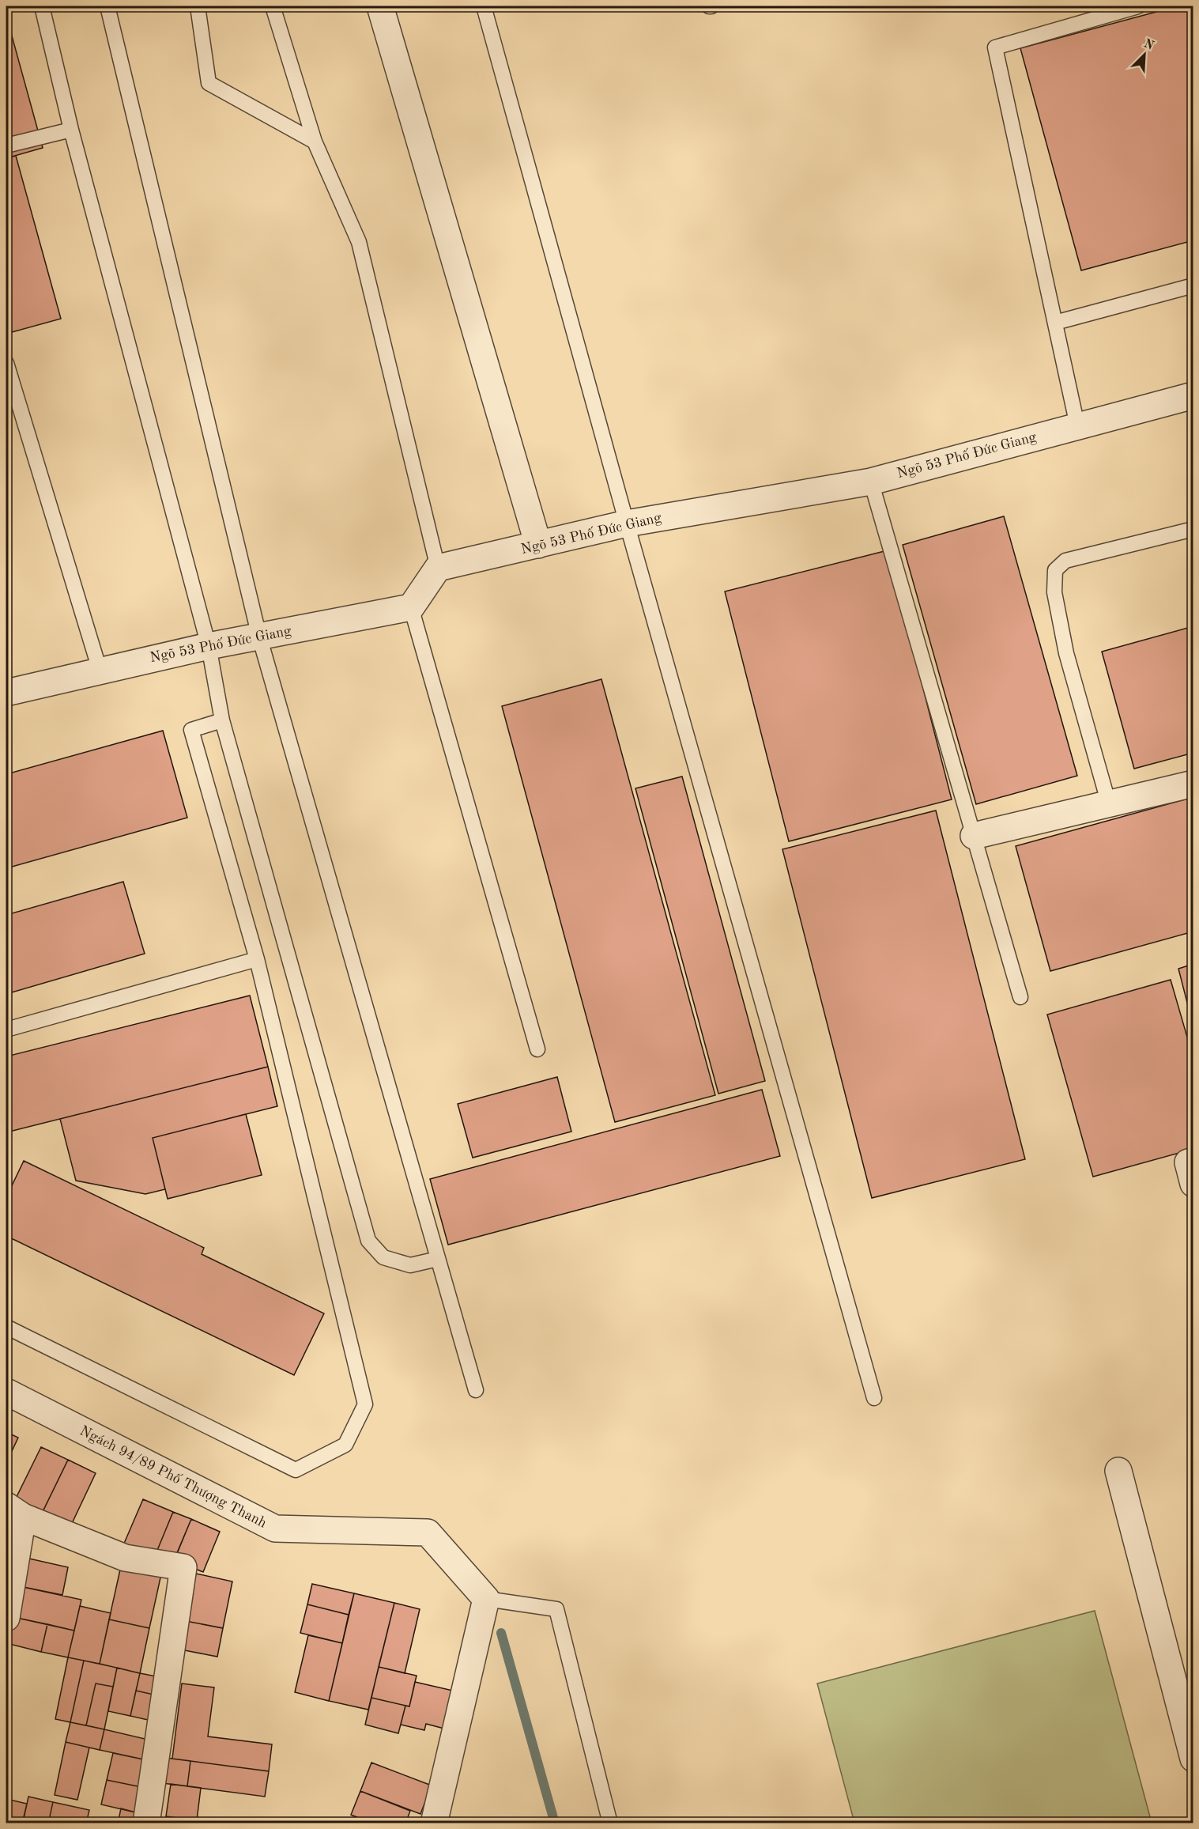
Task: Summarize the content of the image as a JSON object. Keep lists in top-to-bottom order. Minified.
{"streets":{"street":["Ngõ 53 Phố Đức Giang","Ngách 94/89 Phố Thượng Thanh"]},"north":"top right"}
